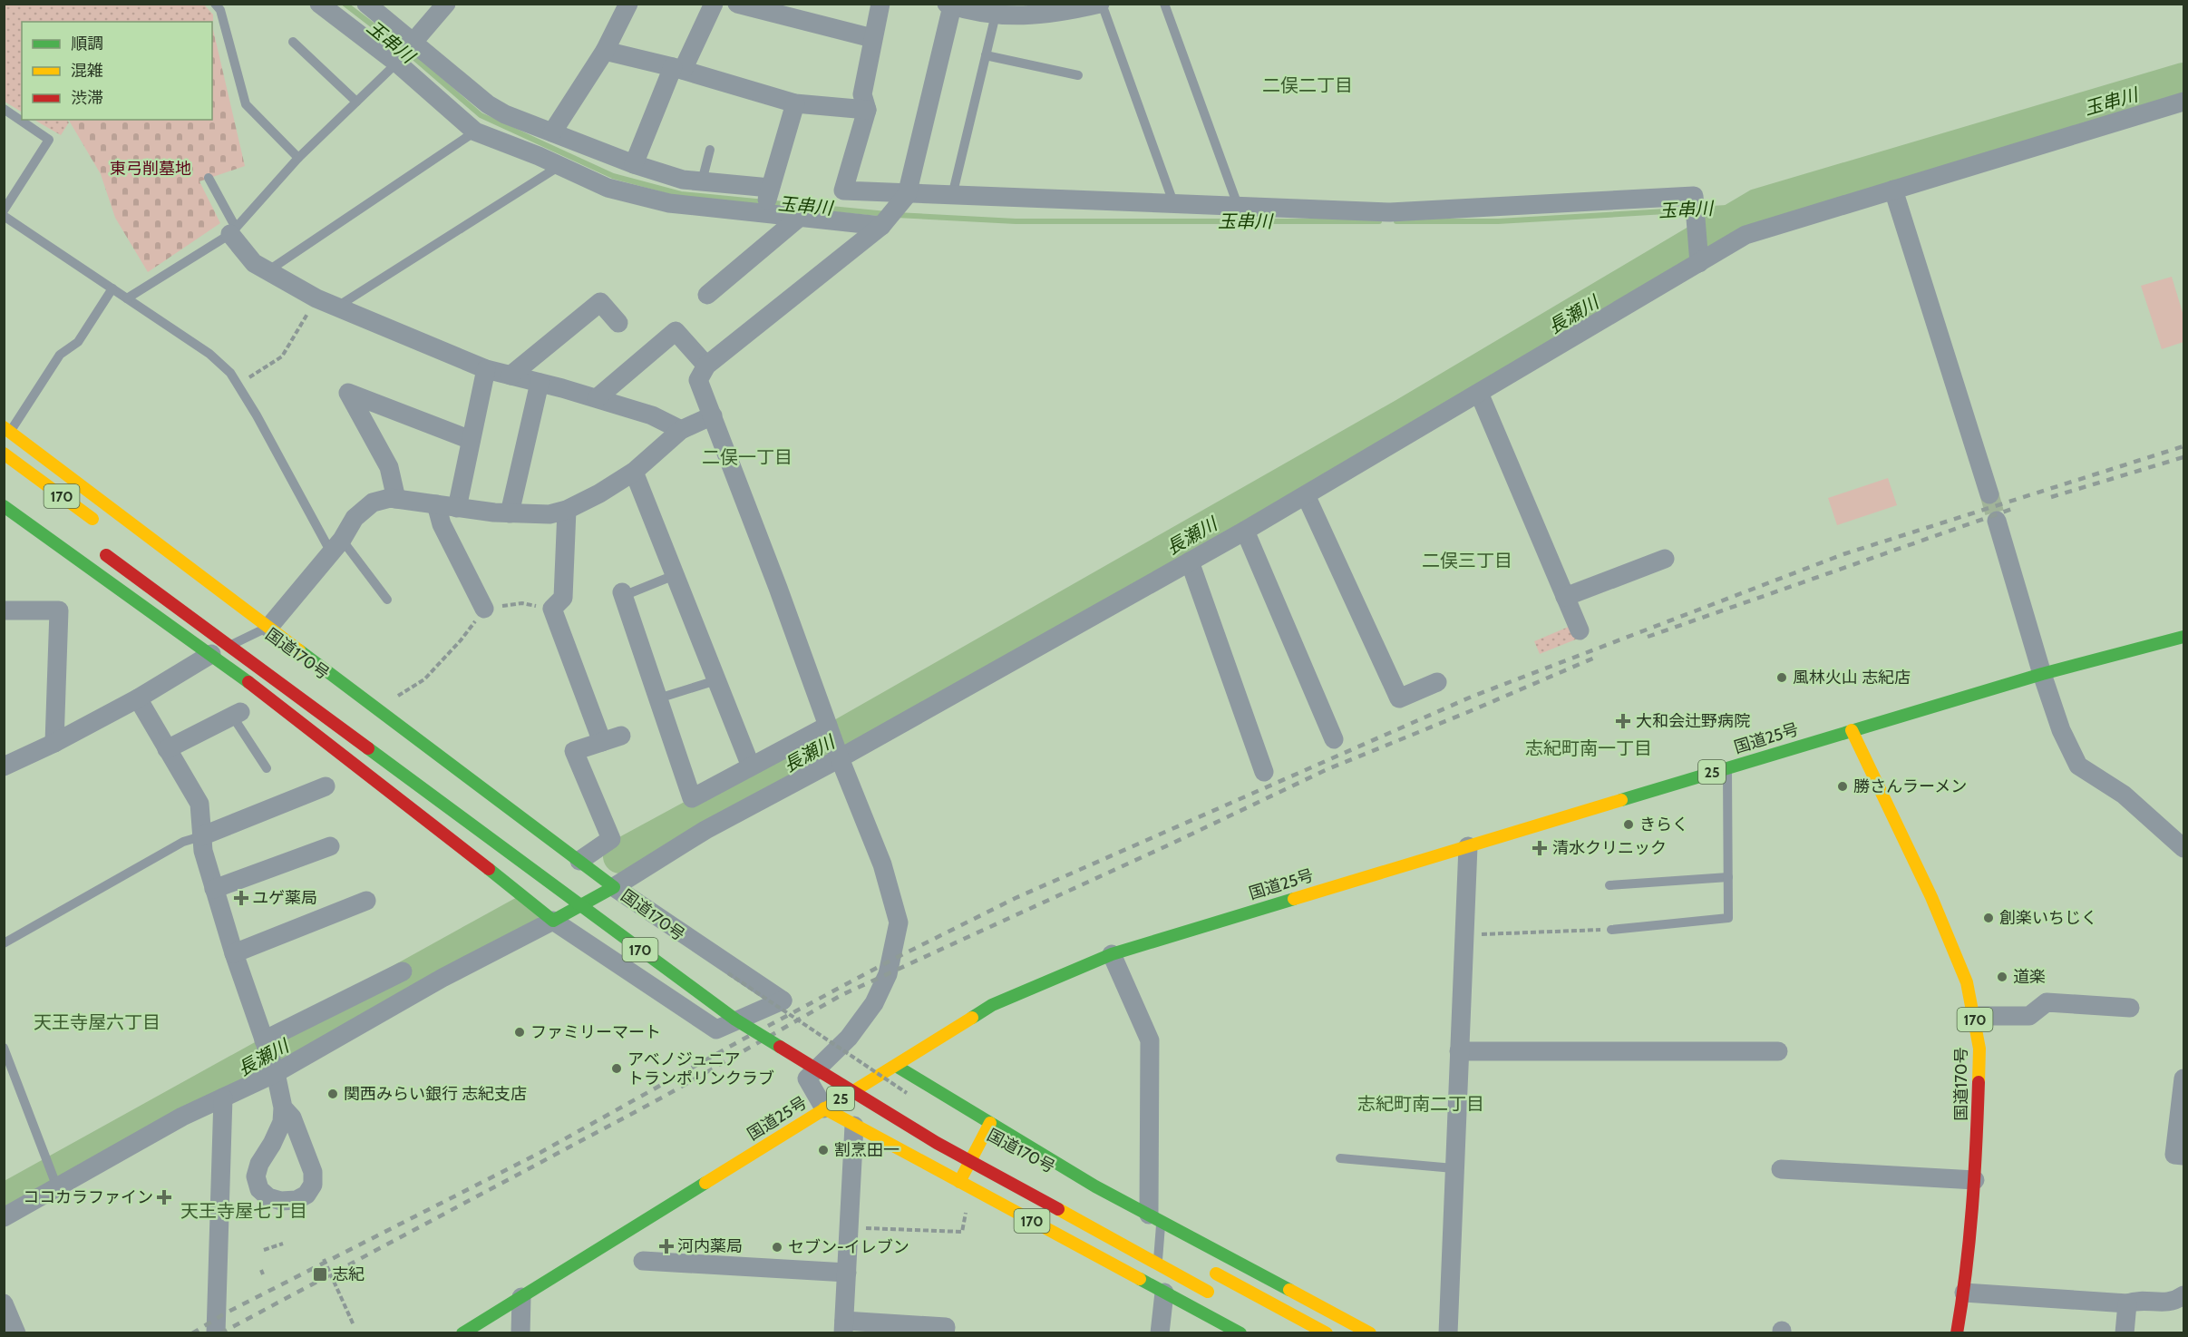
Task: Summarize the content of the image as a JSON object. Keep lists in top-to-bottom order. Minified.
{"streets":{"highway":["170","国道170号","国道25号","25"]},"crossings":[["170","国道25号"],["国道170号","国道25号"]],"districts":["二俣二丁目","二俣一丁目","二俣三丁目","志紀町南一丁目","天王寺屋六丁目","志紀町南二丁目","天王寺屋七丁目"],"water":["玉串川","長瀬川"],"parks":["東弓削墓地"],"places":{"other":["風林火山 志紀店","勝さんラーメン","きらく","創楽いちじく","道楽","ファミリーマート","アベノジュニア トランポリンクラブ","関西みらい銀行 志紀支店","割烹田一","セブン-イレブン"],"health":["大和会辻野病院","清水クリニック","ユゲ薬局","ココカラファイン","河内薬局"],"transit":["志紀"]},"legend":["順調","混雑","渋滞"]}
